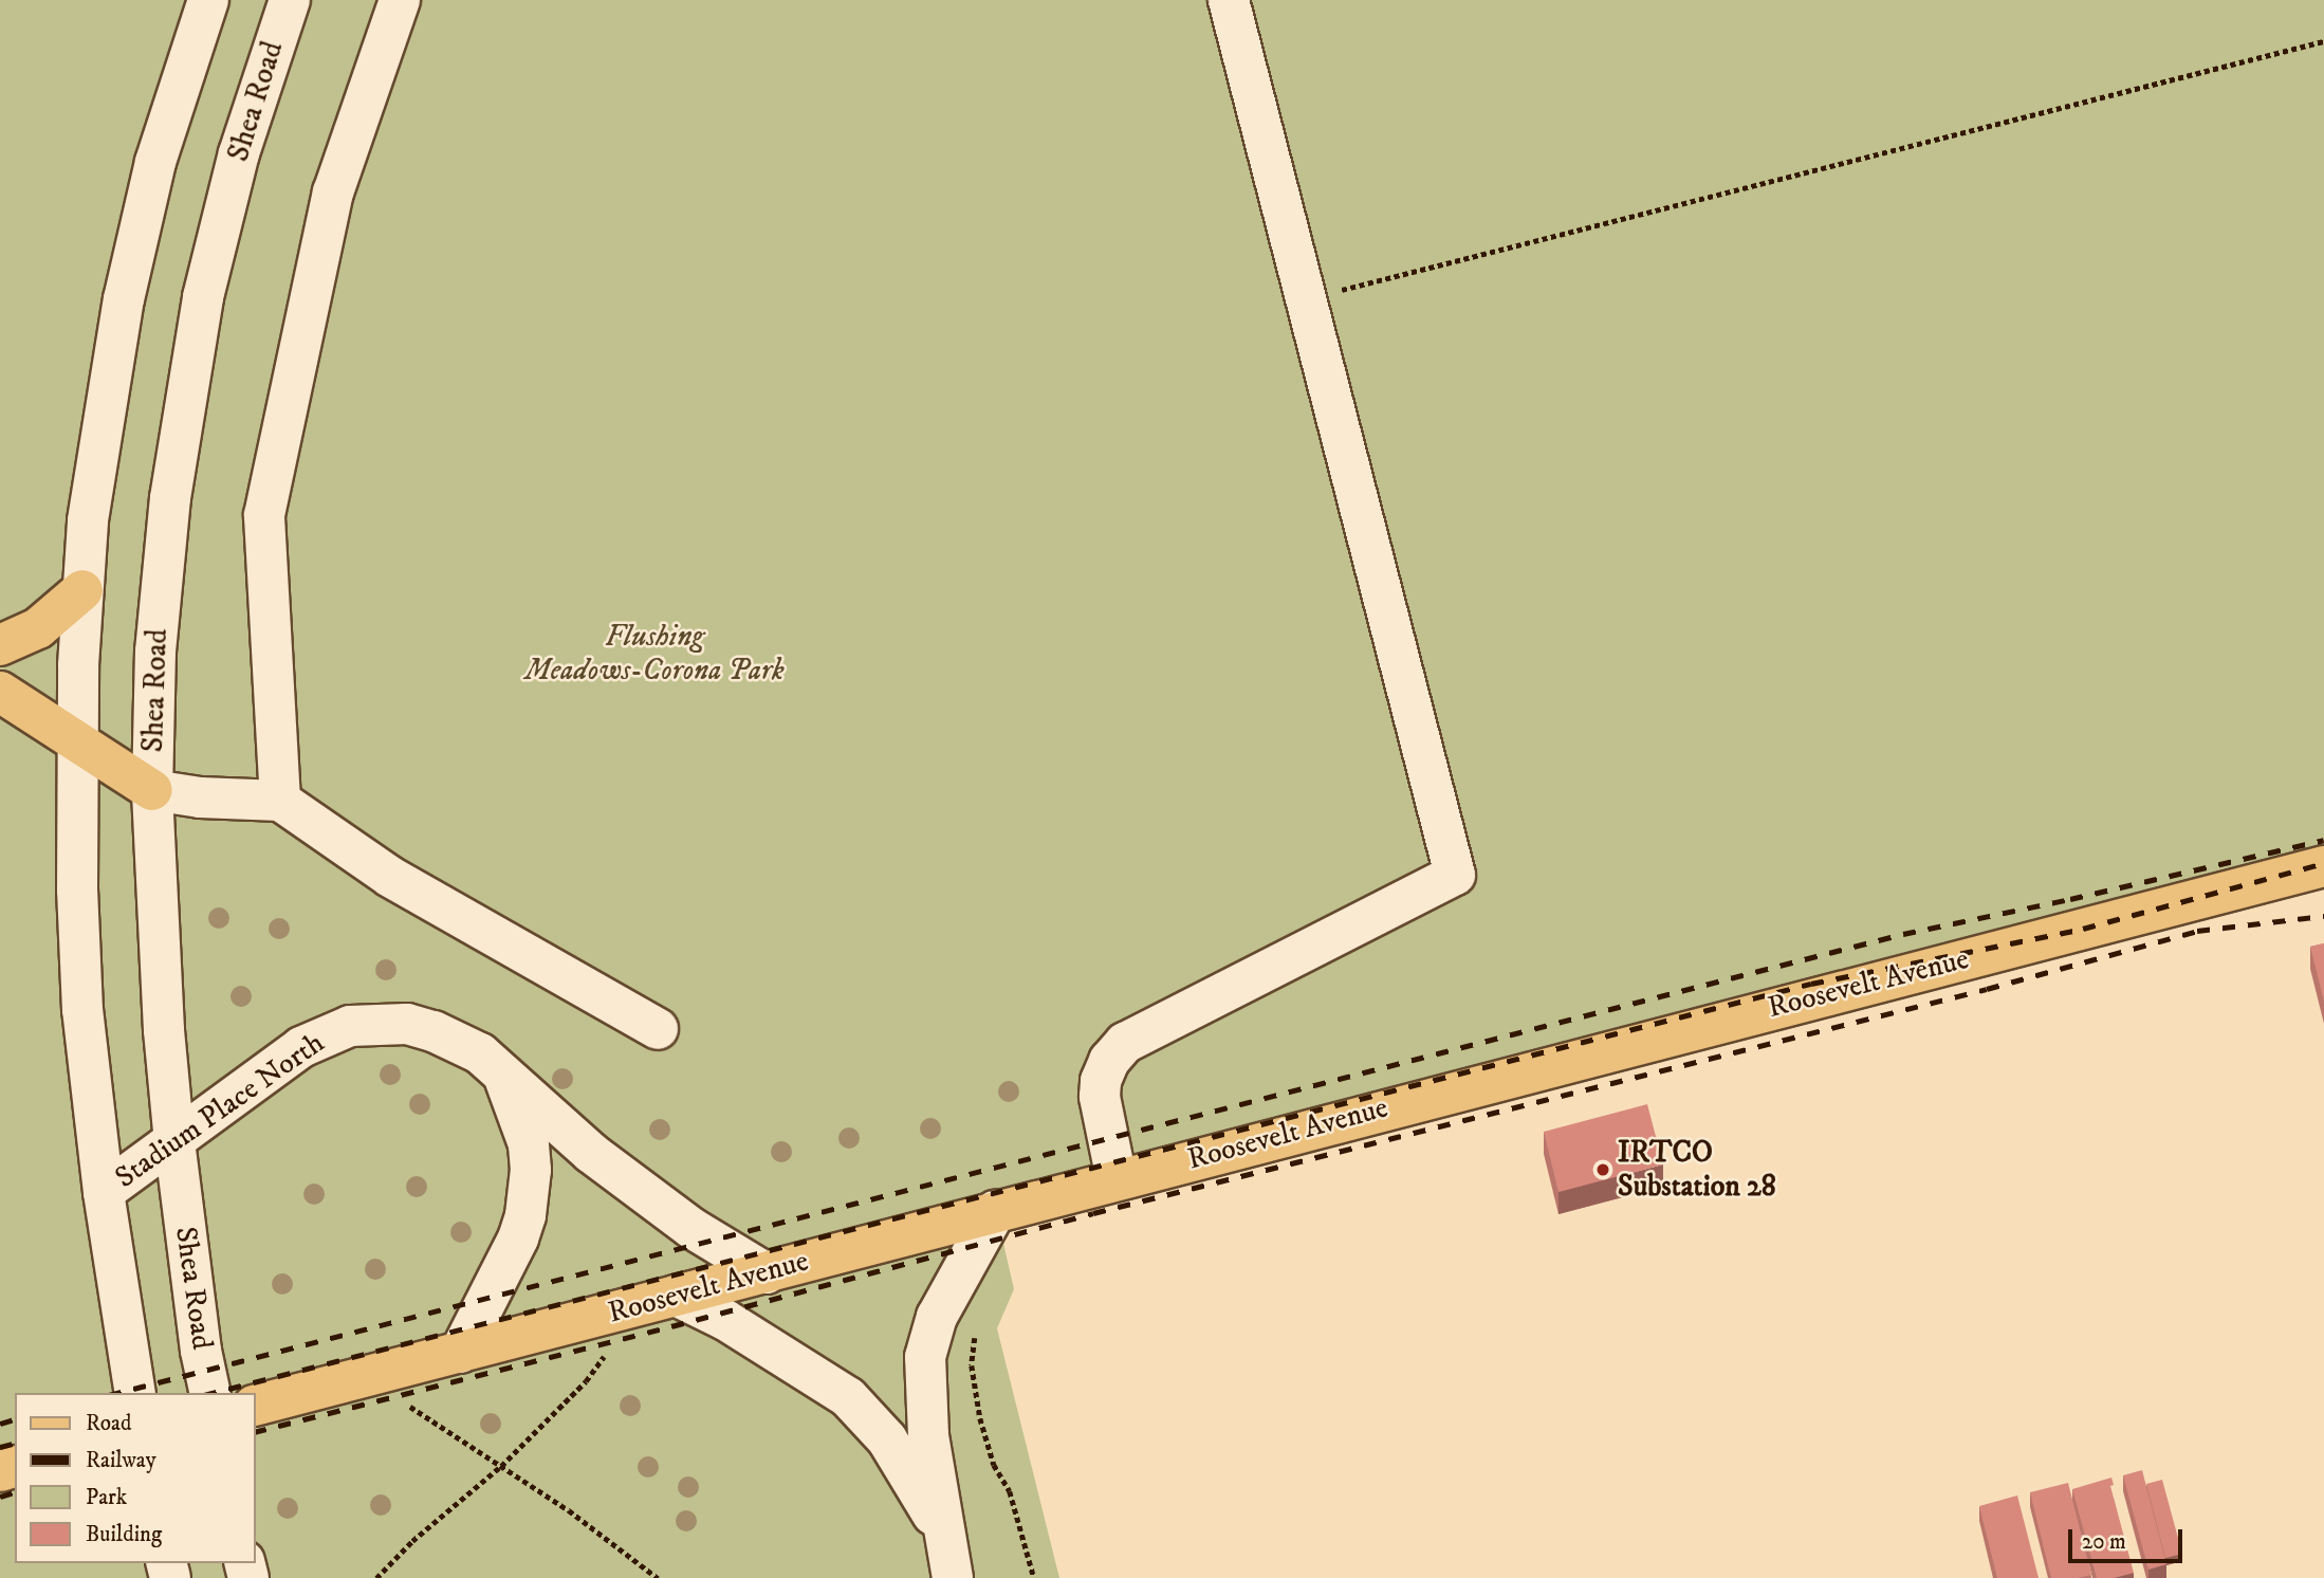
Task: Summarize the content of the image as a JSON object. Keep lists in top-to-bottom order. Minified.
{"streets":{"main road":["Roosevelt Avenue"],"street":["Shea Road","Stadium Place North"]},"crossings":[["Shea Road","Stadium Place North"],["Roosevelt Avenue","Stadium Place North"]],"parks":["Flushing Meadows-Corona Park"],"places":["IRTCO Substation 28"],"legend":["Road","Railway","Park","Building"],"scale_bar":"20 m"}
